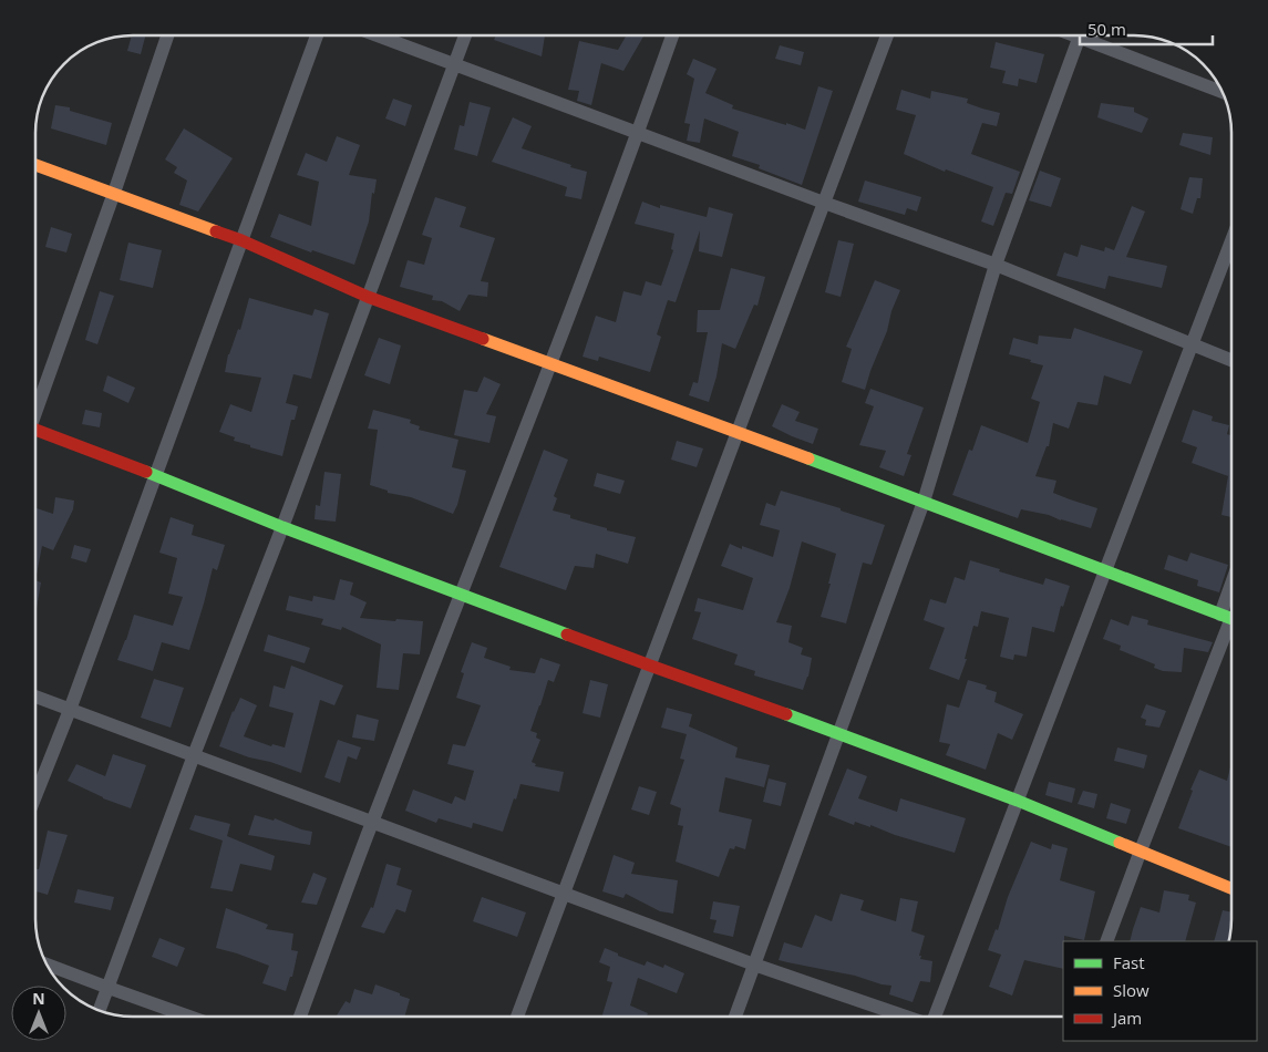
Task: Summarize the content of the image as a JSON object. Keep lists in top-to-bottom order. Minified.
{"legend":["Fast","Slow","Jam"],"scale_bar":"50 m","north":"top"}
